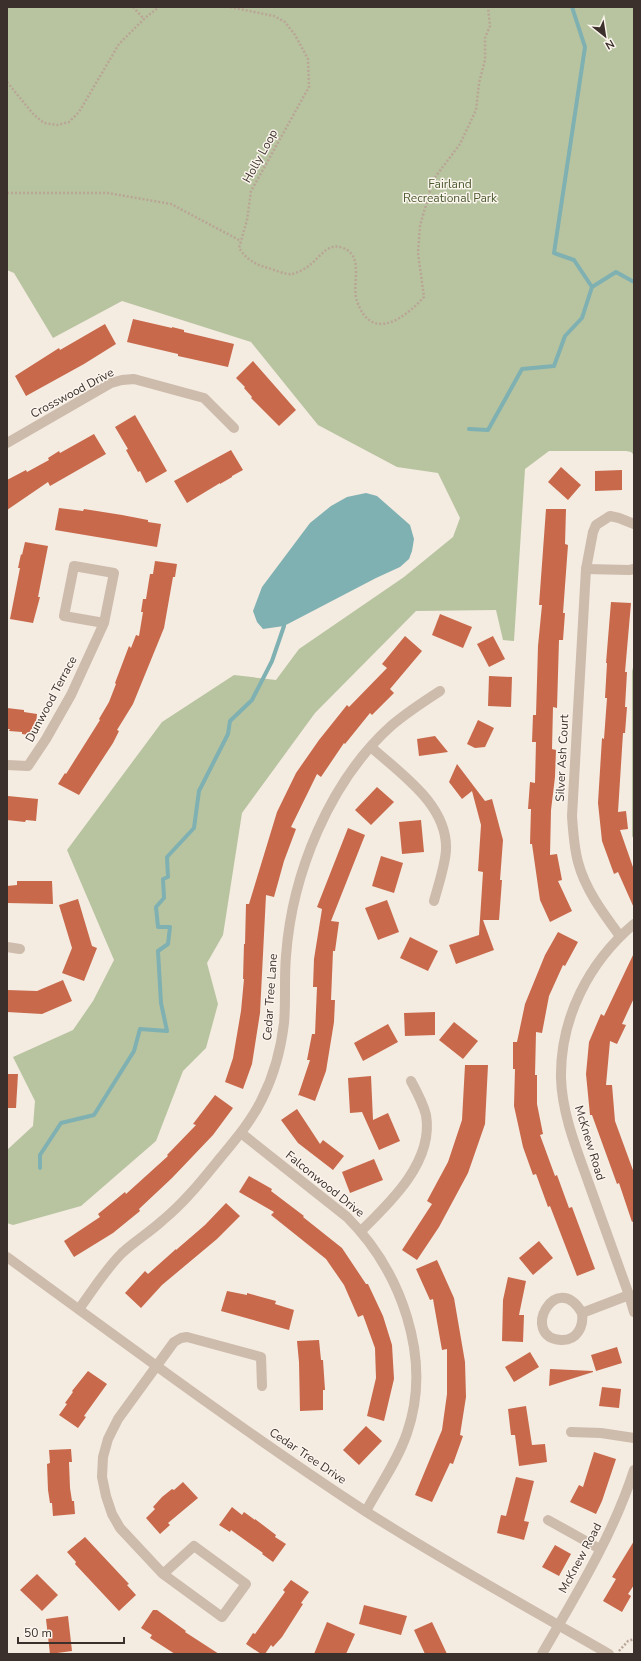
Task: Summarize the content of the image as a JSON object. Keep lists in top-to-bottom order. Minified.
{"streets":{"street":["Crosswood Drive","Dunwood Terrace","Silver Ash Court","Cedar Tree Lane","McKnew Road","Falconwood Drive","Cedar Tree Drive"],"path":["Holly Loop"]},"crossings":[["Silver Ash Court","McKnew Road"],["Cedar Tree Lane","Falconwood Drive"],["Cedar Tree Lane","Cedar Tree Drive"],["McKnew Road","Cedar Tree Drive"],["Falconwood Drive","Cedar Tree Drive"]],"parks":["Fairland Recreational Park"],"scale_bar":"50 m","north":"bottom right"}
